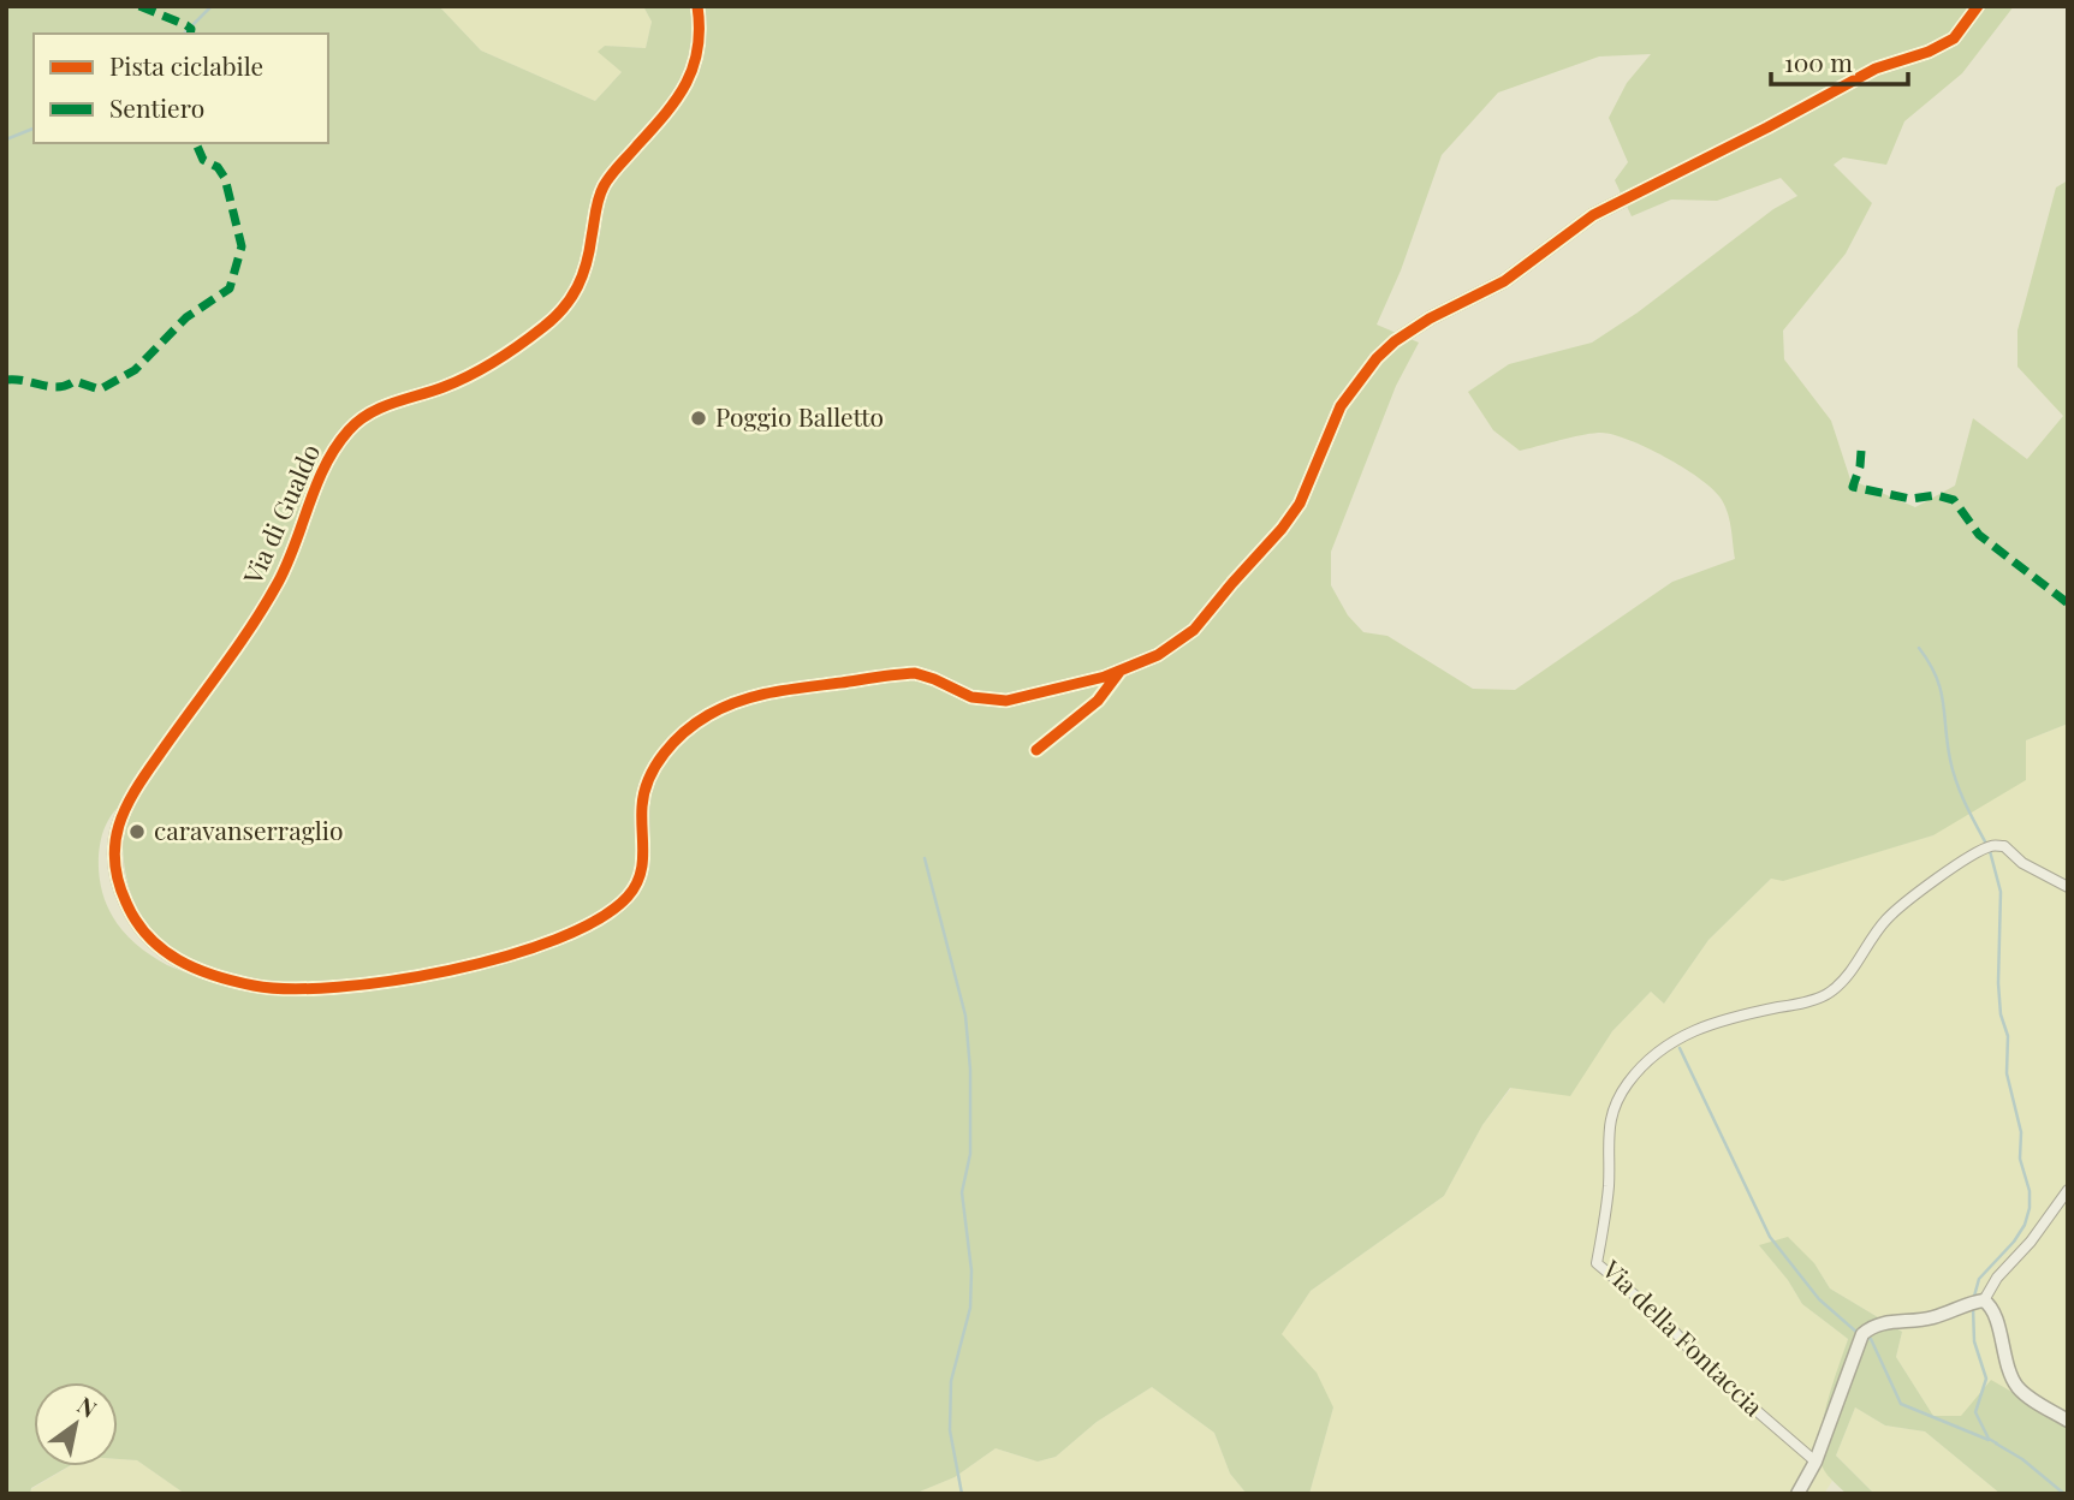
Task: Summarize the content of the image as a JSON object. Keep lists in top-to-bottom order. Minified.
{"streets":{"street":["Via di Gualdo","Via della Fontaccia"]},"places":["Poggio Balletto","caravanserraglio"],"legend":["Pista ciclabile","Sentiero"],"scale_bar":"100 m","north":"top right"}
